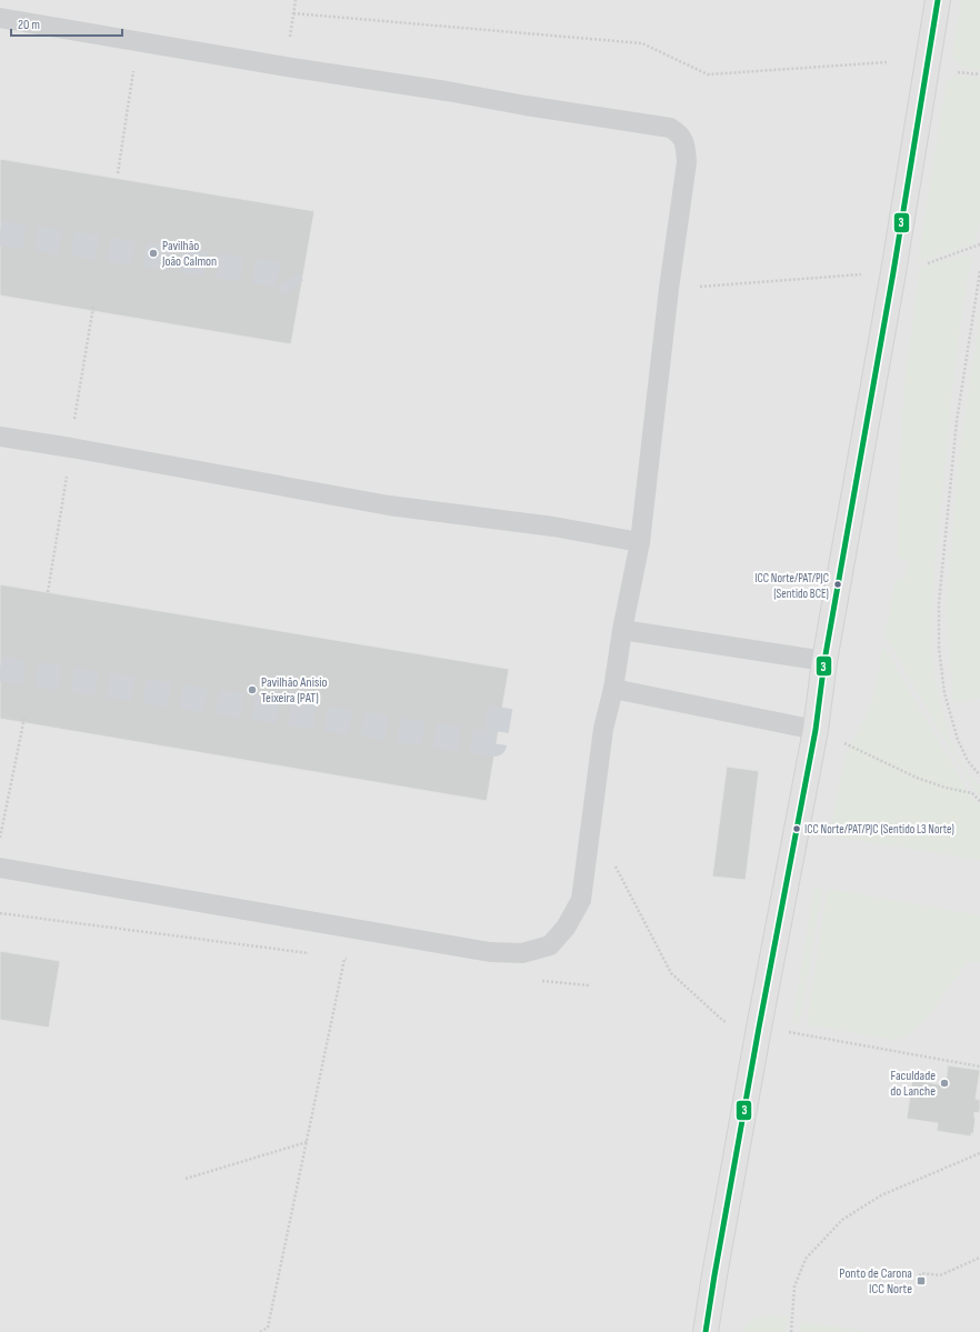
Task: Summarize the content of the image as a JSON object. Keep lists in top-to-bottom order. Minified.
{"places":{"other":["Pavilhão João Calmon","ICC Norte/PAT/PJC (Sentido BCE)","Pavilhão Anisio Teixeira (PAT)","ICC Norte/PAT/PJC (Sentido L3 Norte)","Faculdade do Lanche"],"transit":["Ponto de Carona ICC Norte"]},"lines":["transit line 3"],"scale_bar":"20 m"}
